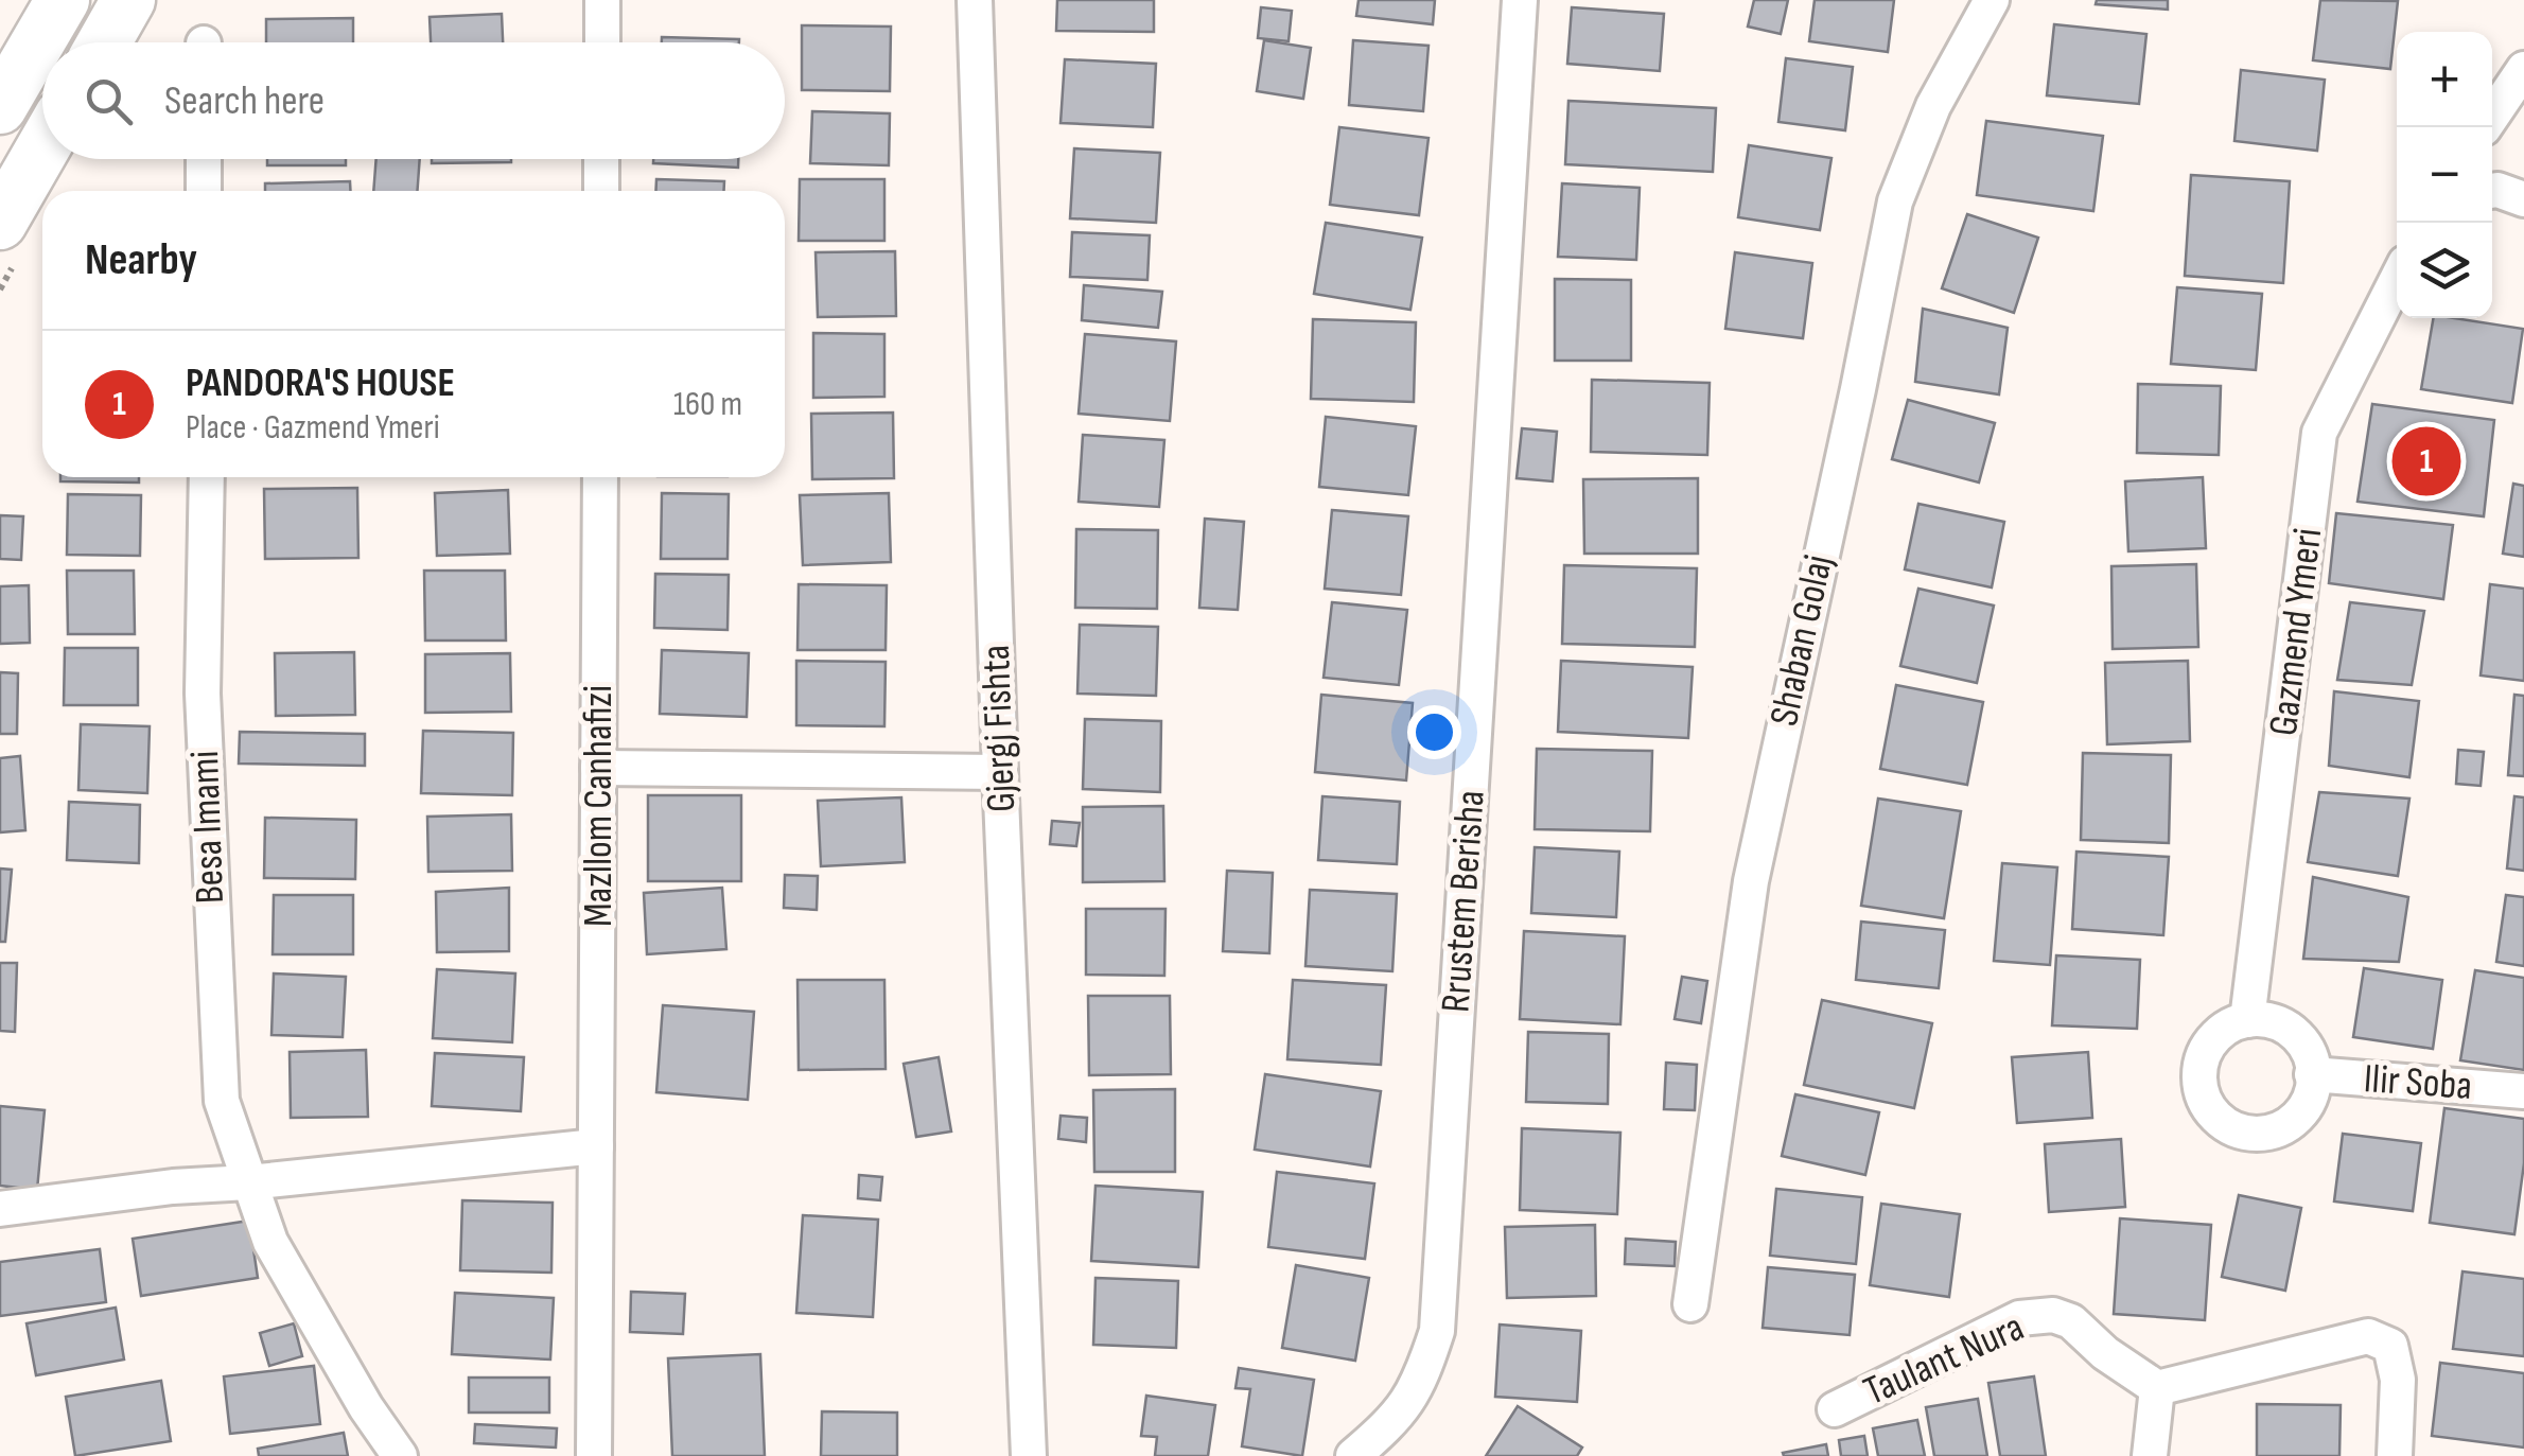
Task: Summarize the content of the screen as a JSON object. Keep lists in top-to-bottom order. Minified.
{"streets":{"street":["Gazmend Ymeri","Shaban Golaj","Gjergj Fishta","Mazllom Canhafizi","Besa Imami","Rrustem Berisha","Ilir Soba","Taulant Nura"]},"crossings":[["Gazmend Ymeri","Ilir Soba"]],"page":{"map_buttons":["+","−"],"search":"Search here","heading":"Nearby","list":[{"mark":"1","name":"PANDORA'S HOUSE","note":"Place · Gazmend Ymeri","value":"160 m"}],"pins":"1"}}
